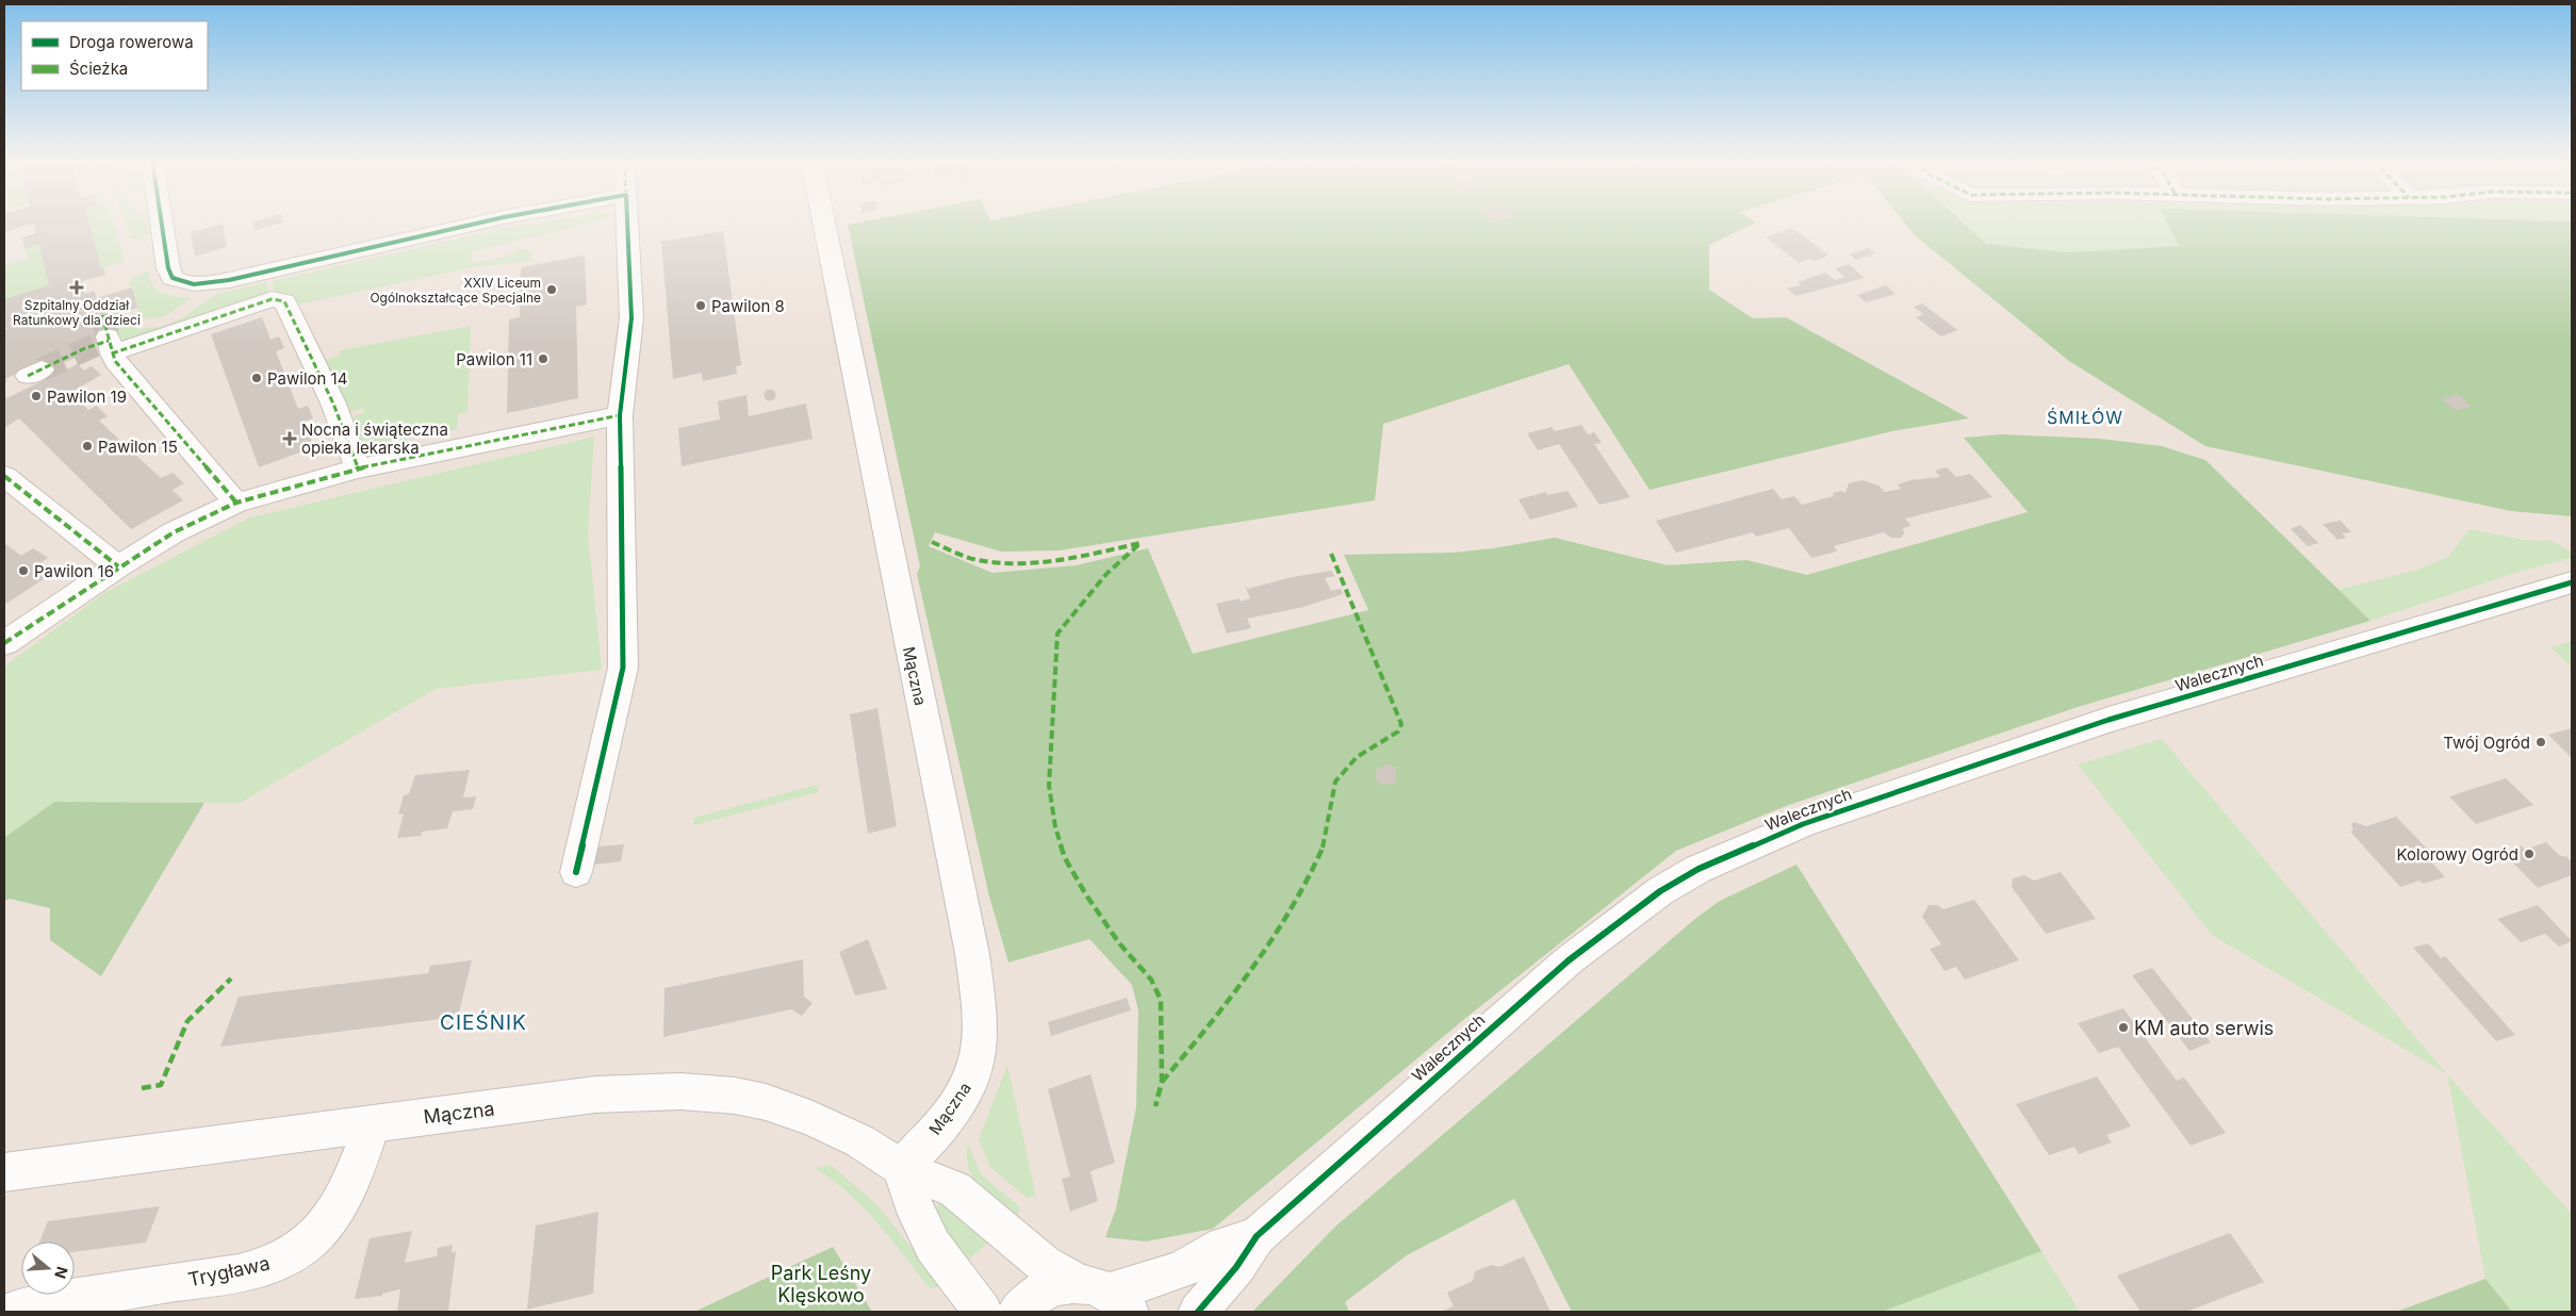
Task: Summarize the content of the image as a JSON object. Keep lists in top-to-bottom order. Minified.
{"streets":{"street":["Walecznych","Mączna","Trygława"]},"crossings":[["Walecznych","Mączna"],["Mączna","Trygława"]],"districts":["ŚMIŁÓW","CIEŚNIK"],"parks":["Park Leśny Klęskowo"],"places":{"health":["Szpitalny Oddział Ratunkowy dla dzieci","Nocna i świąteczna opieka lekarska"],"other":["XXIV Liceum Ogólnokształcące Specjalne","Pawilon 8","Pawilon 11","Pawilon 14","Pawilon 19","Pawilon 15","Pawilon 16","Twój Ogród","Kolorowy Ogród","KM auto serwis"]},"legend":["Droga rowerowa","Ścieżka"],"north":"right"}
